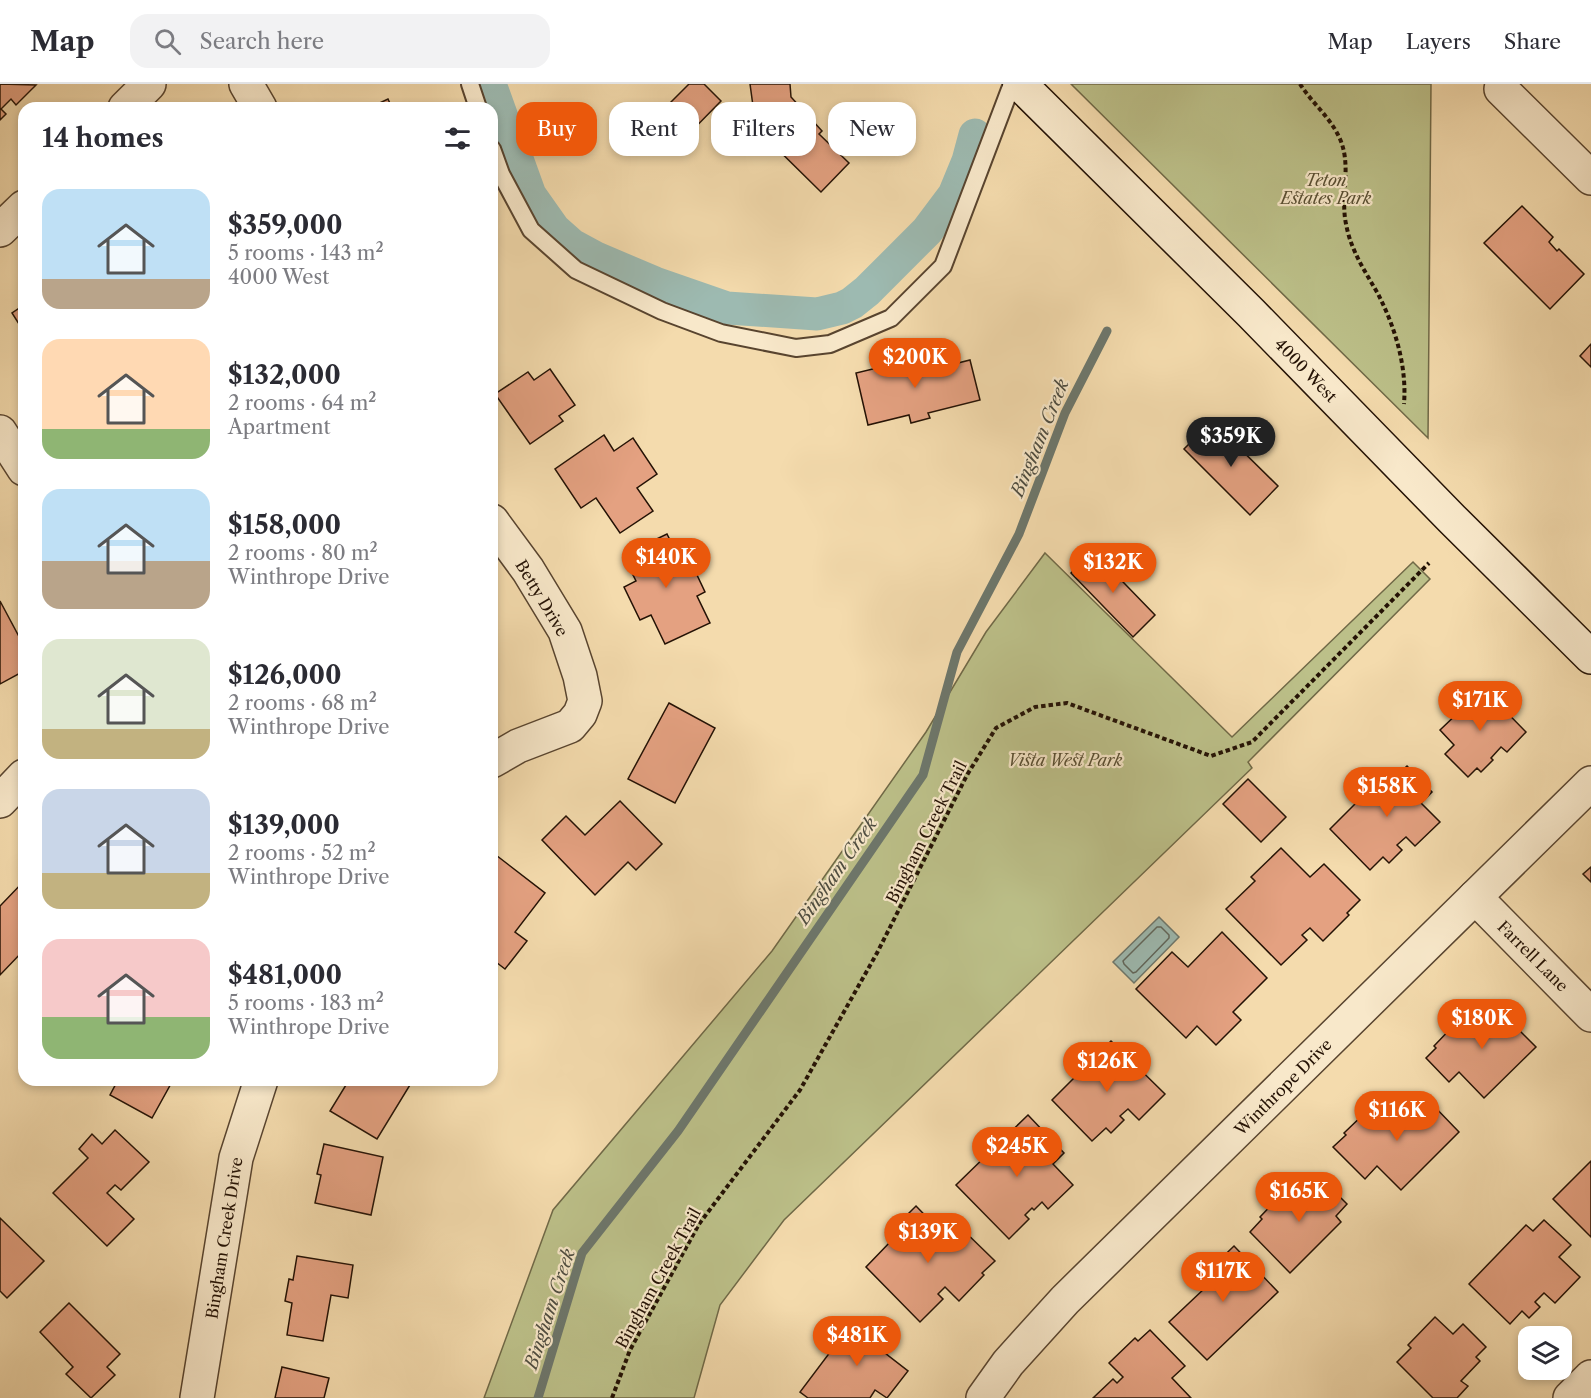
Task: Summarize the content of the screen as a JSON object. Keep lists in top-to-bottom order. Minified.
{"streets":{"street":["4000 West","Betty Drive","Farrell Lane","Winthrope Drive","Bingham Creek Drive"],"path":["Bingham Creek Trail"]},"crossings":[["Farrell Lane","Winthrope Drive"]],"water":["Bingham Creek"],"parks":["Teton Estates Park","Vista West Park"],"page":{"header":"Map","search":"Search here","nav":["Map","Layers","Share"],"chip":["Buy","Rent","Filters","New"],"heading":"14 homes","list":[{"name":"$359,000","note":"5 rooms · 143 m² · 4000 West"},{"name":"$132,000","note":"2 rooms · 64 m² · Apartment"},{"name":"$158,000","note":"2 rooms · 80 m² · Winthrope Drive"},{"name":"$126,000","note":"2 rooms · 68 m² · Winthrope Drive"},{"name":"$139,000","note":"2 rooms · 52 m² · Winthrope Drive"},{"name":"$481,000","note":"5 rooms · 183 m² · Winthrope Drive"}],"price":["$200K","$359K","$140K","$132K","$171K","$158K","$180K","$126K","$116K","$245K","$165K","$139K","$117K","$481K"]}}
